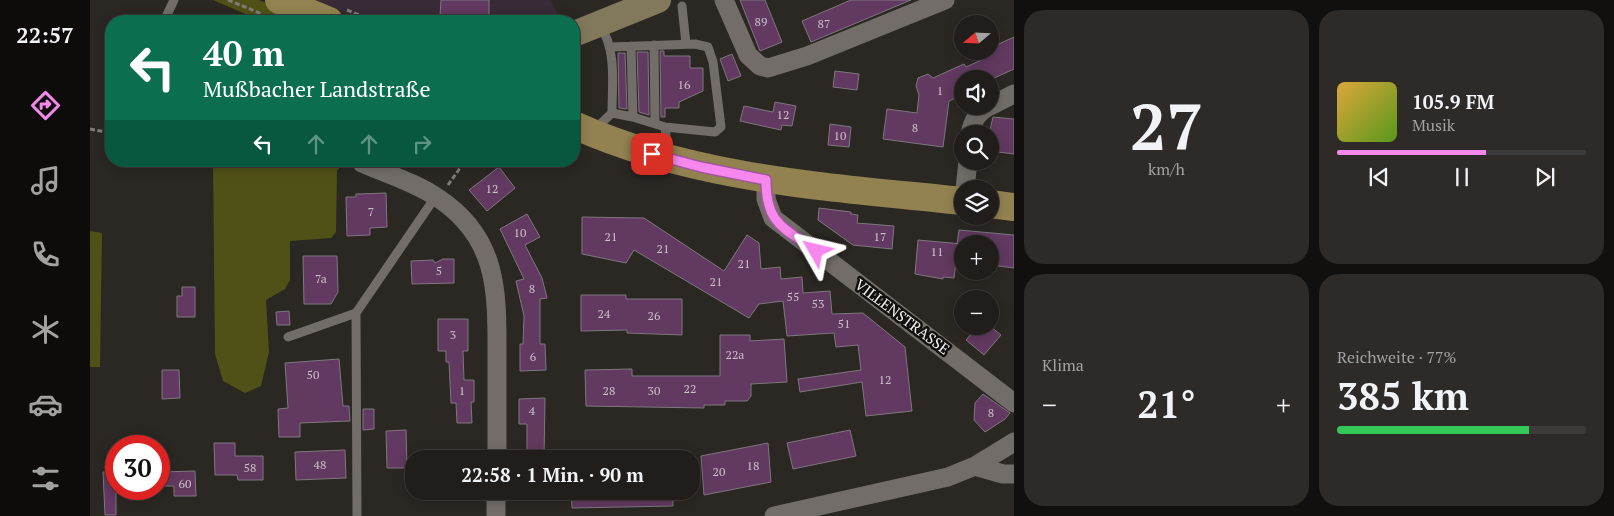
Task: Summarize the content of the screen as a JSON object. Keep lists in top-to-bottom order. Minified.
{"streets":{"street":["VILLENSTRASSE"]},"house_numbers":["89","87","16","1","12","8","10","12","7","10","21","17","21","11","21","5","7a","21","8","55","53","24","26","51","3","22a","6","50","12","22","1","28","30","4","8","48","18","58","20","60"],"north":"left","page":{"tabs":"22:57","tile":[["27","km/h"],"Klima",["Reichweite · 77%","385 km"]],"map_buttons":["+","−"],"turn":["40 m","Mußbacher Landstraße"],"song":["105.9 FM","Musik"],"heat":["−","21°","+"],"limit":"30","trip":"22:58 · 1 Min. · 90 m"}}
